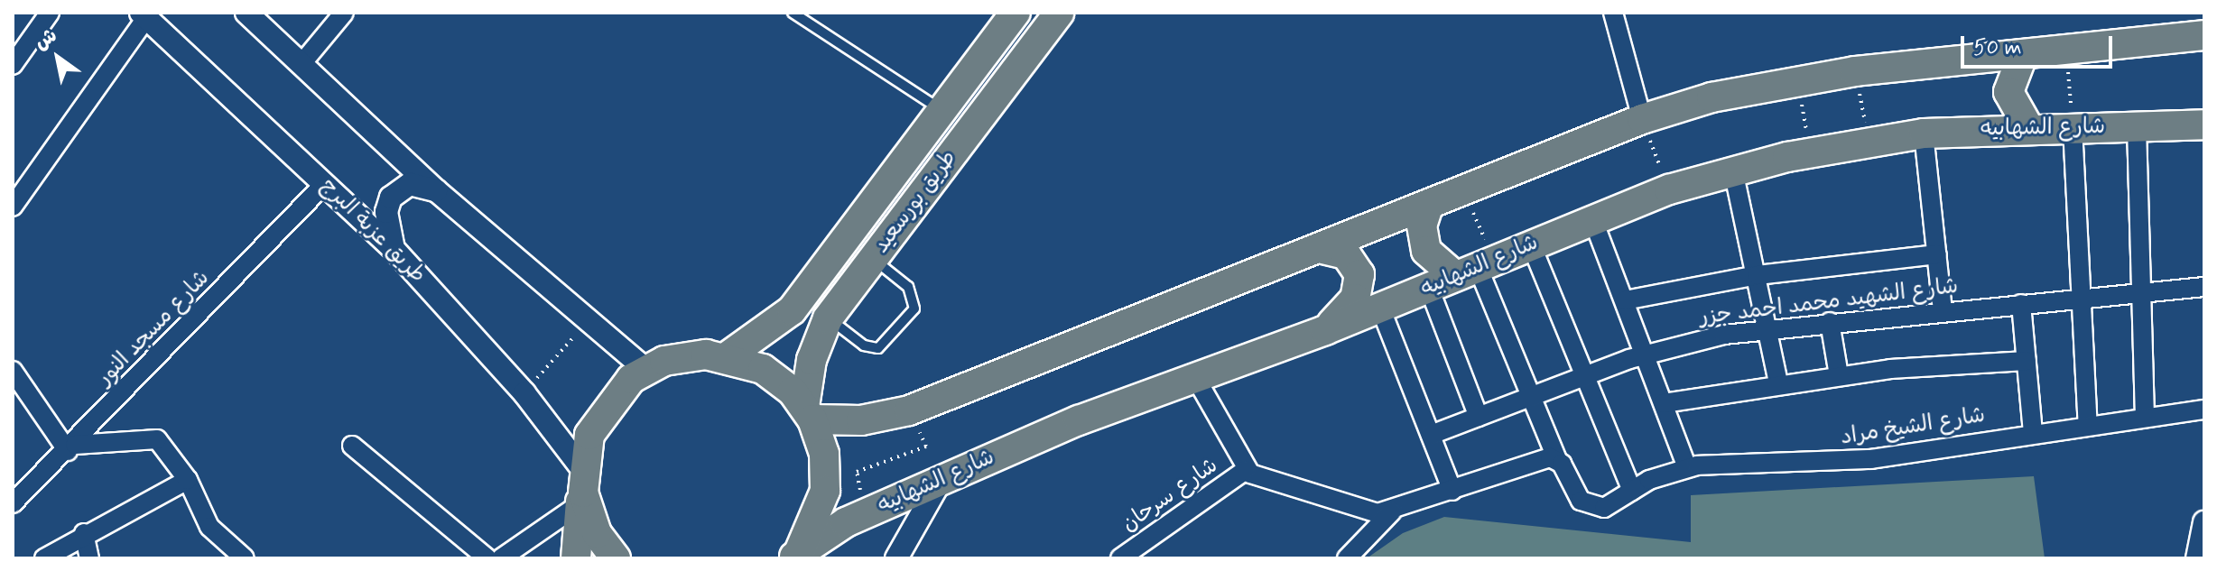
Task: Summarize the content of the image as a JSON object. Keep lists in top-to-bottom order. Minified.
{"streets":{"highway":["شارع الشهابيه","طريق بورسعيد"],"street":["طريق عزبة البرج","شارع الشهيد محمد احمد جزر","شارع مسجد النور","شارع الشيخ مراد","شارع سرحان"]},"crossings":[["شارع الشهابيه","شارع الشيخ مراد"],["طريق عزبة البرج","شارع مسجد النور"],["شارع الشهيد محمد احمد جزر","شارع الشيخ مراد"]],"scale_bar":"50 m","north":"top left"}
